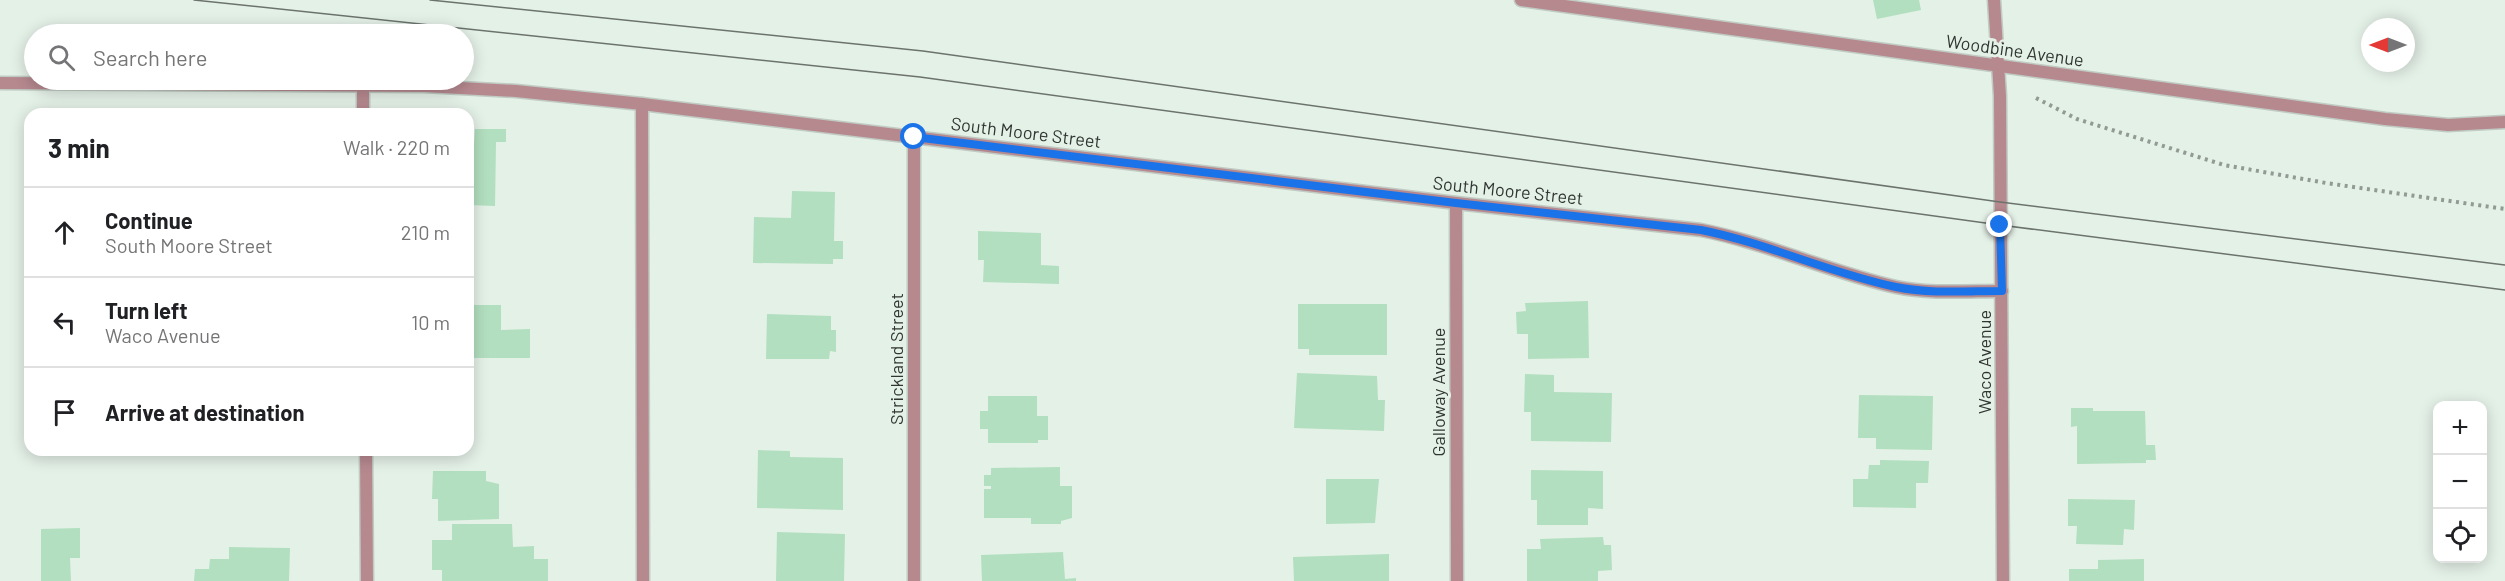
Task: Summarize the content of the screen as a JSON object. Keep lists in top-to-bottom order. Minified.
{"streets":{"street":["Woodbine Avenue","South Moore Street","Strickland Street","Waco Avenue","Galloway Avenue"]},"crossings":[["Woodbine Avenue","Waco Avenue"],["South Moore Street","Strickland Street"],["South Moore Street","Waco Avenue"],["South Moore Street","Galloway Avenue"]],"north":"left","page":{"search":"Search here","heading":["3 min","Walk · 220 m"],"list":[["Continue","South Moore Street","210 m"],["Turn left","Waco Avenue","10 m"],"Arrive at destination"],"map_buttons":["+","−"]}}
